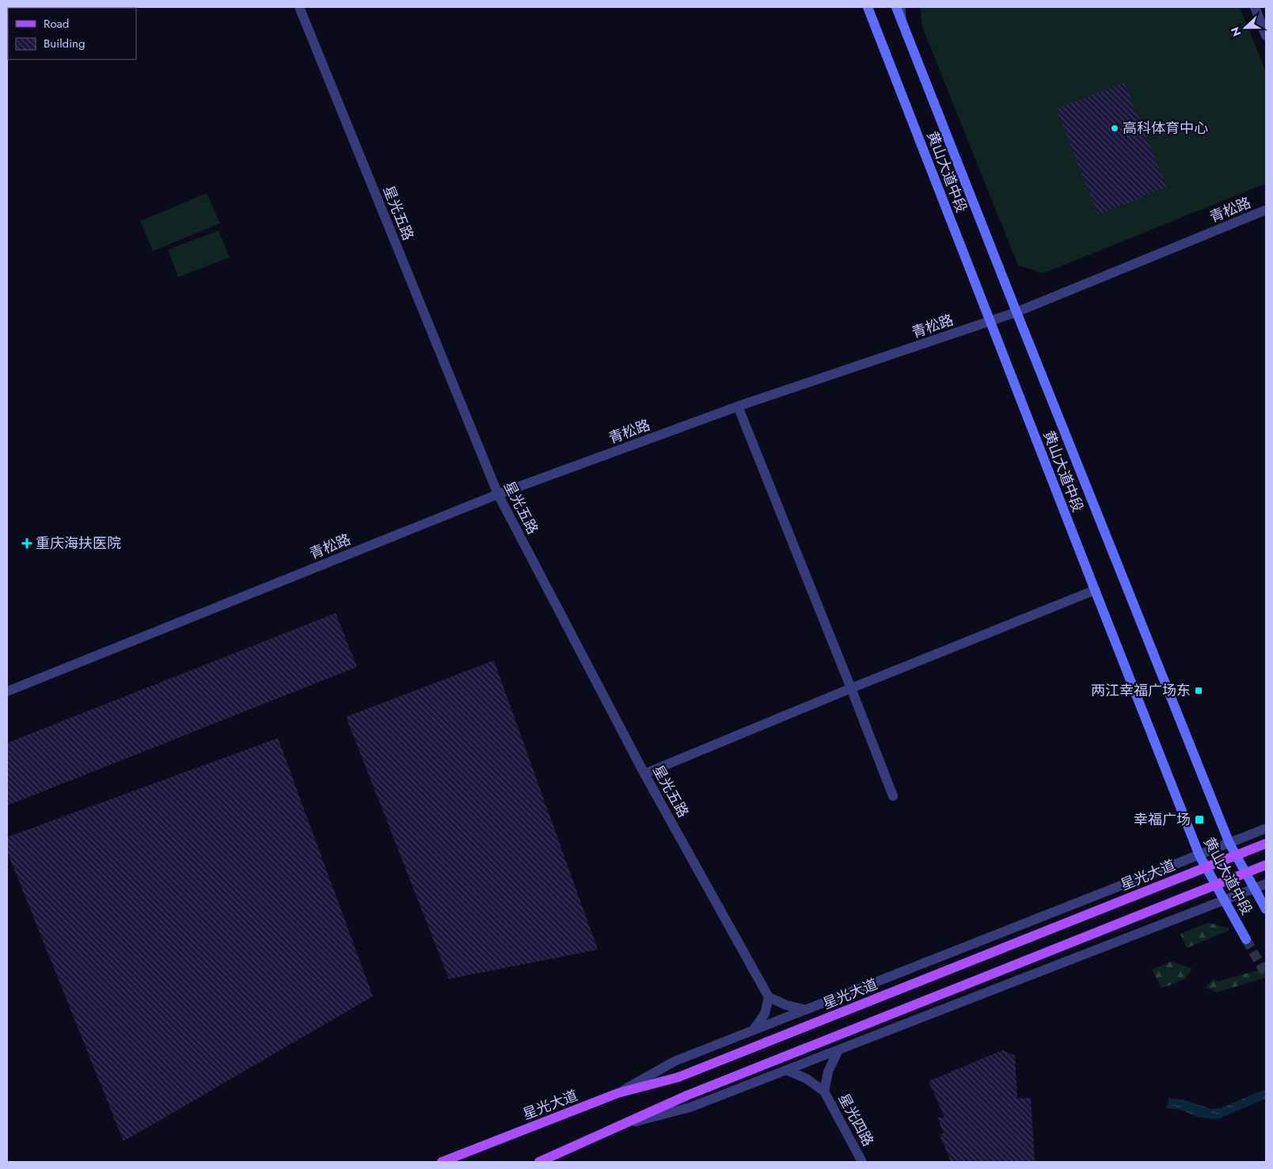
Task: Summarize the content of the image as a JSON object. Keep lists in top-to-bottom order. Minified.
{"streets":{"main road":["黄山大道中段","星光大道"],"street":["青松路","星光五路","星光四路"]},"crossings":[["黄山大道中段","青松路"],["青松路","星光五路"]],"places":{"other":["高科体育中心"],"health":["重庆海扶医院"],"transit":["两江幸福广场东","幸福广场"]},"legend":["Road","Building"],"north":"left"}
